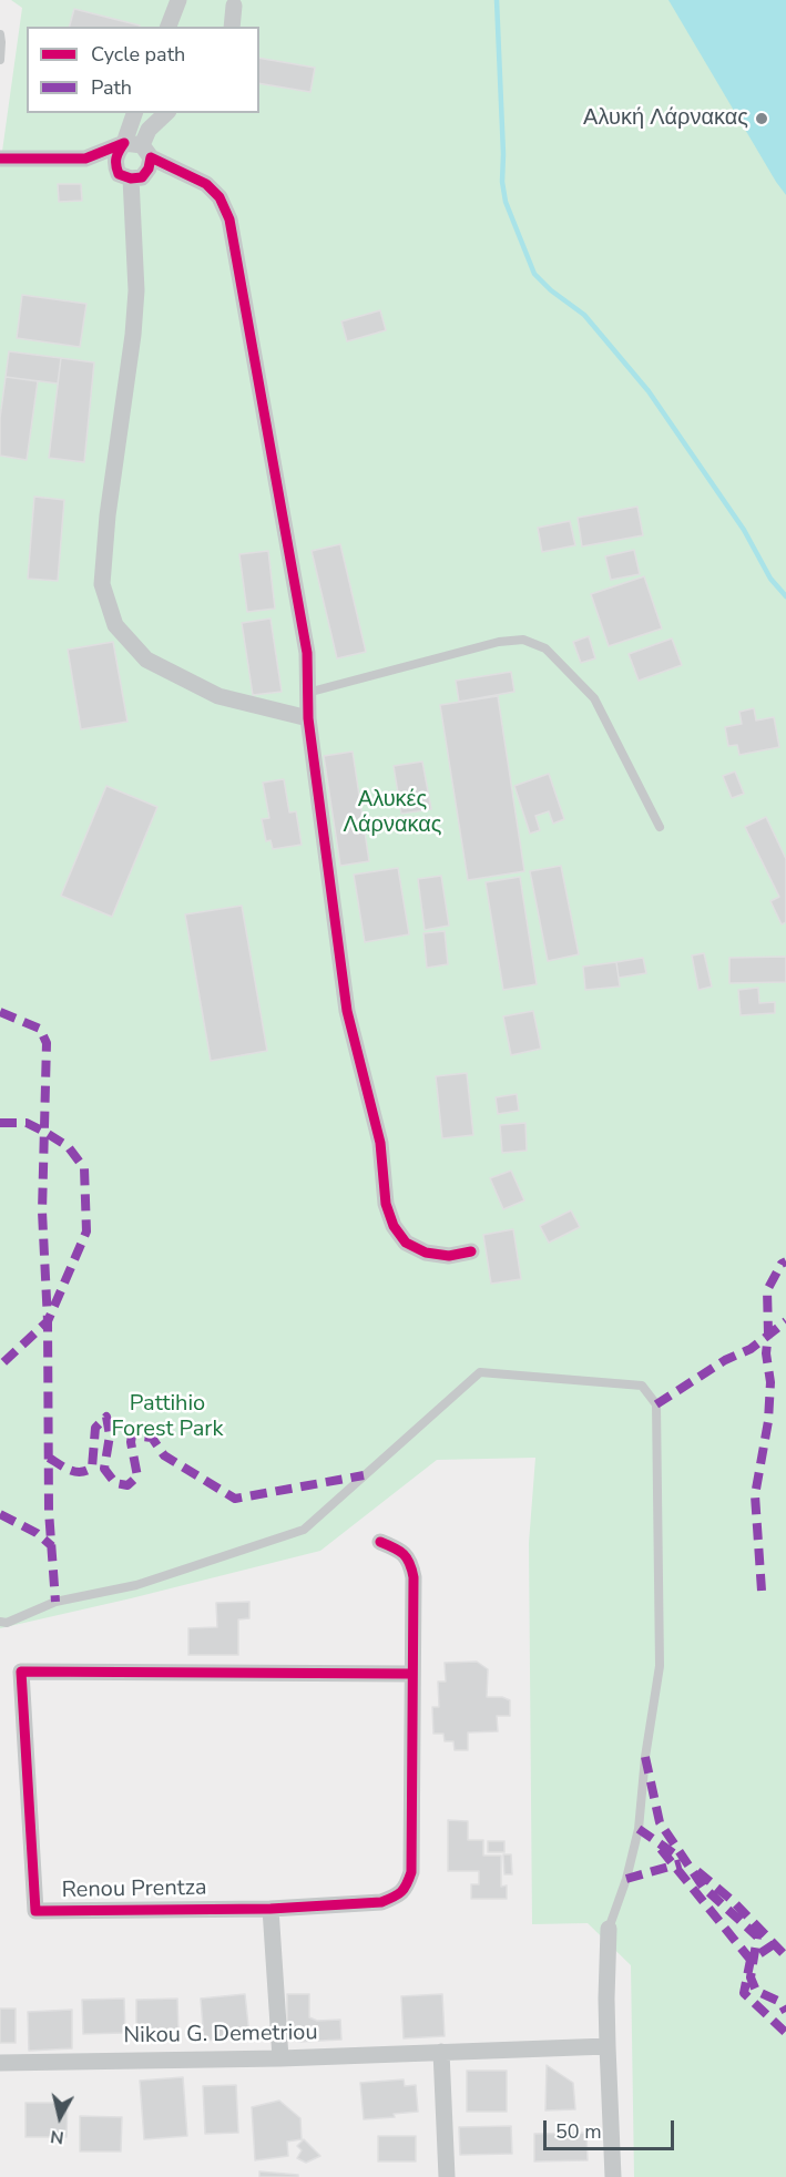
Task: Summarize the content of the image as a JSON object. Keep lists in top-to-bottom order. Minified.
{"streets":{"street":["Renou Prentza","Nikou G. Demetriou"]},"parks":["Αλυκές Λάρνακας","Pattihio Forest Park"],"places":["Αλυκή Λάρνακας"],"legend":["Cycle path","Path"],"scale_bar":"50 m","north":"bottom"}
